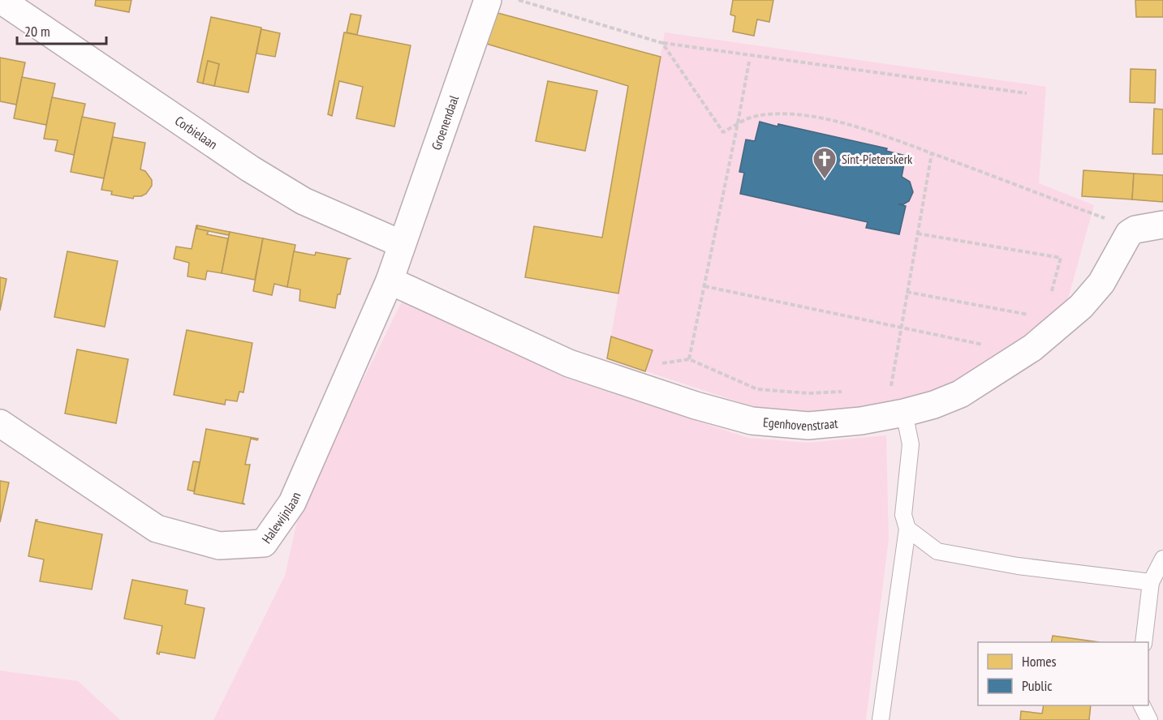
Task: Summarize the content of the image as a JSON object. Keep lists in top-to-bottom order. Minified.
{"streets":{"street":["Groenendaal","Corbielaan","Egenhovenstraat","Halewijnlaan"]},"crossings":[["Groenendaal","Corbielaan"],["Groenendaal","Halewijnlaan"],["Corbielaan","Halewijnlaan"],["Egenhovenstraat","Halewijnlaan"]],"places":{"church":["Sint-Pieterskerk"]},"legend":["Homes","Public"],"scale_bar":"20 m"}
